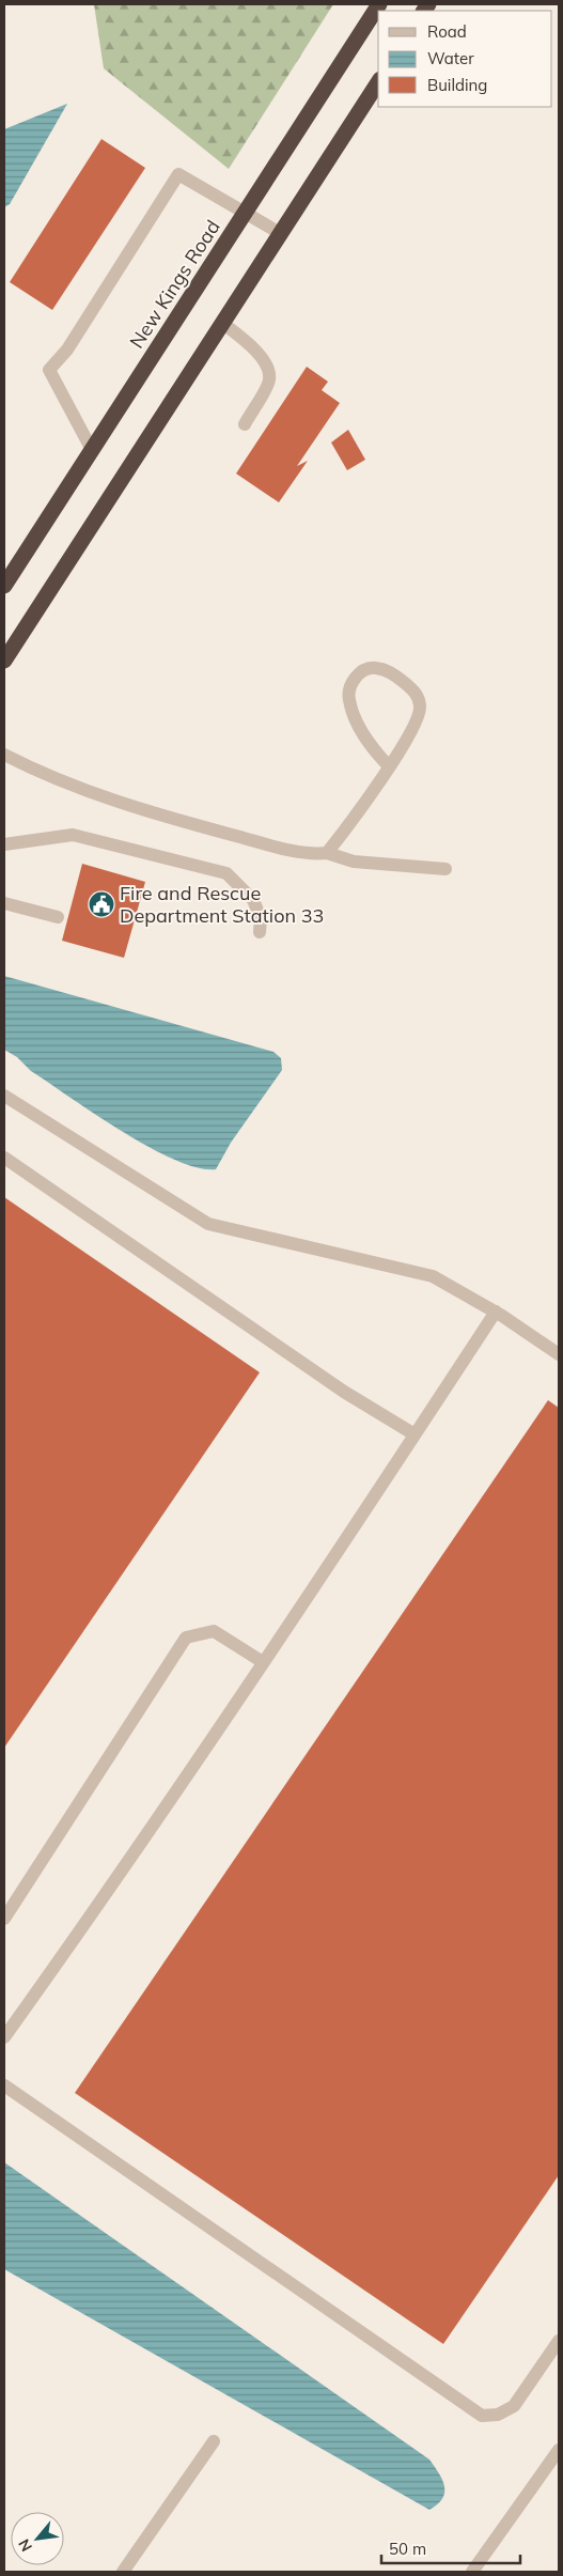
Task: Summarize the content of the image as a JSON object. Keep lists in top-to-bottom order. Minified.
{"streets":{"highway":["New Kings Road"]},"places":{"public building":["Fire and Rescue Department Station 33"]},"legend":["Road","Water","Building"],"scale_bar":"50 m","north":"bottom left"}
